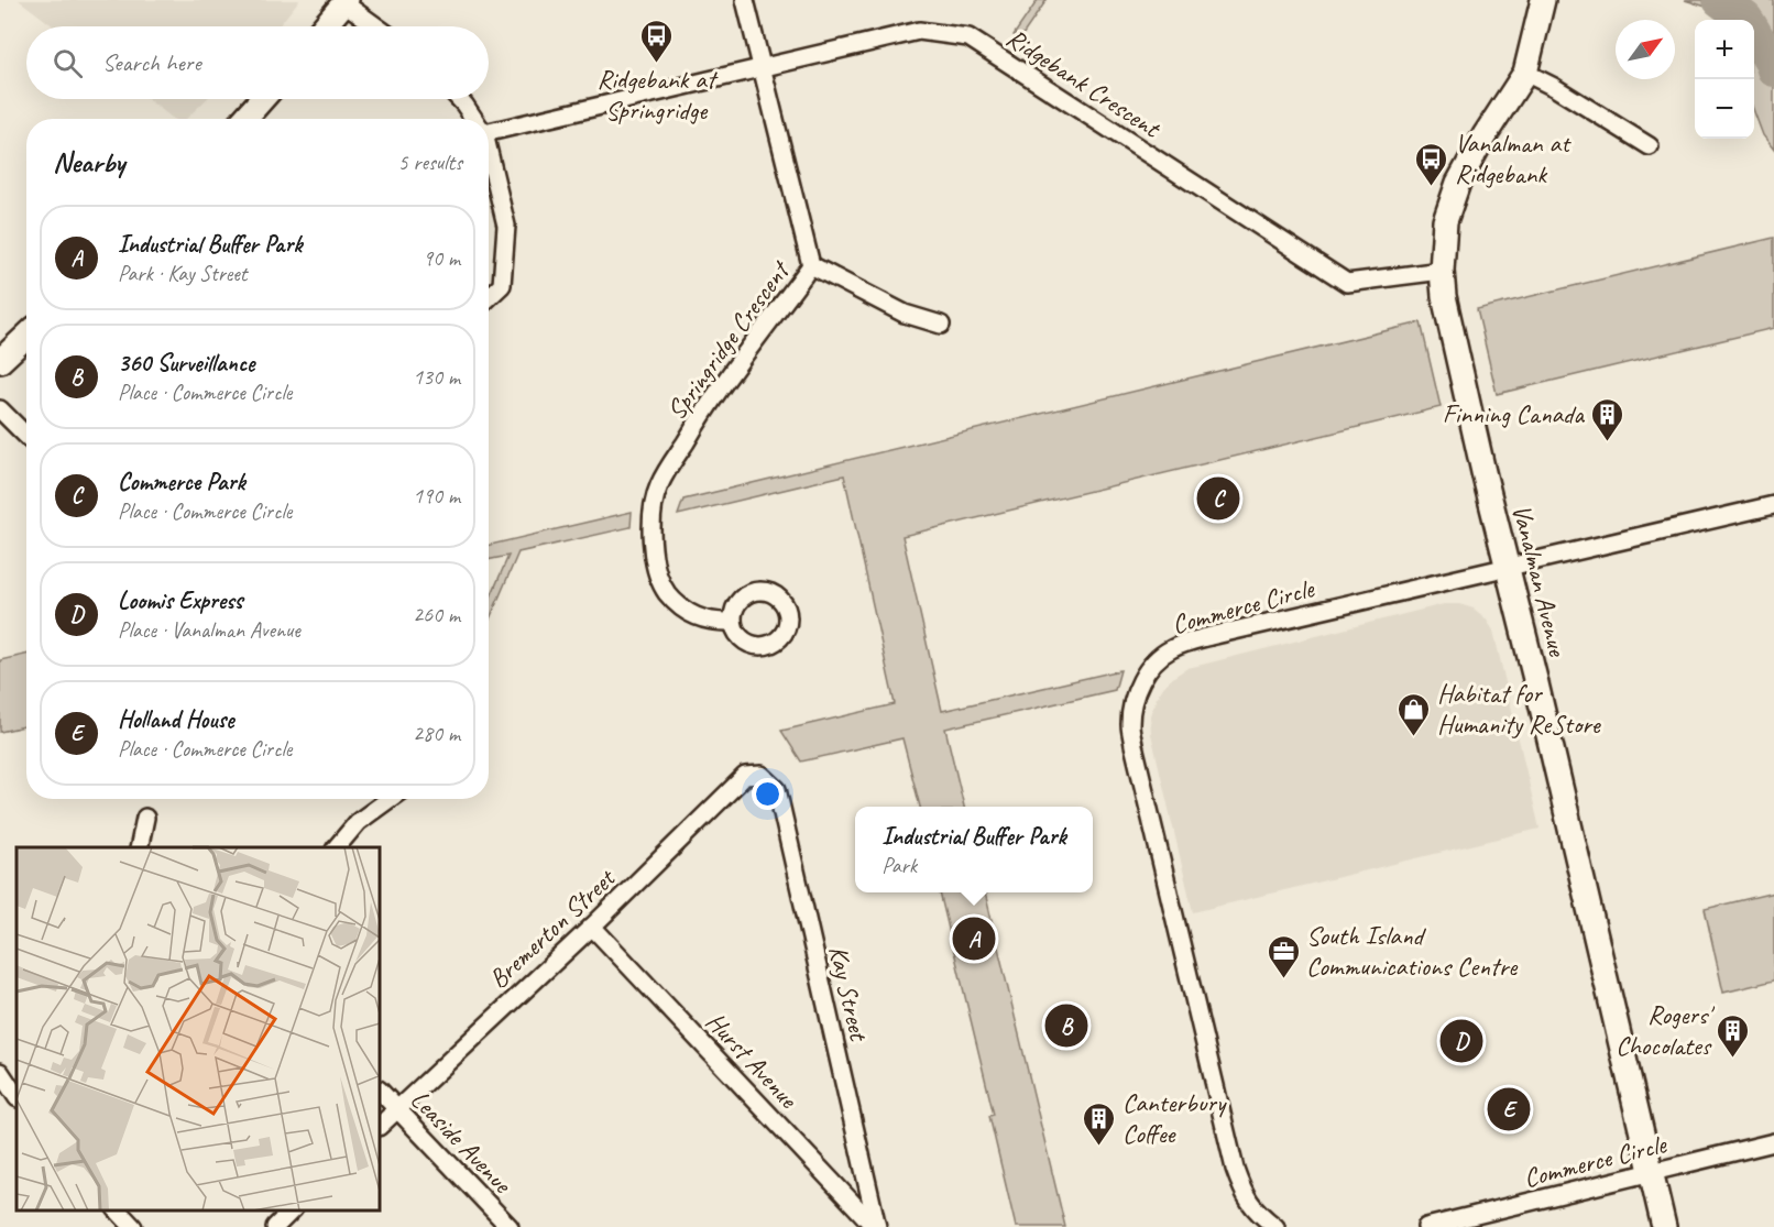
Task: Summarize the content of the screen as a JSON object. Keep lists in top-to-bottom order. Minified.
{"streets":{"street":["Ridgebank Crescent","Springridge Crescent","Vanalman Avenue","Commerce Circle","Bremerton Street","Kay Street","Hurst Avenue","Leaside Avenue"]},"crossings":[["Ridgebank Crescent","Springridge Crescent"],["Ridgebank Crescent","Vanalman Avenue"],["Vanalman Avenue","Commerce Circle"],["Bremerton Street","Kay Street"],["Bremerton Street","Hurst Avenue"],["Bremerton Street","Leaside Avenue"],["Kay Street","Hurst Avenue"]],"places":{"bus stop":["Ridgebank at Springridge","Vanalman at Ridgebank"],"building":["Finning Canada","Rogers' Chocolates","Canterbury Coffee"],"shop":["Habitat for Humanity ReStore"],"office":["South Island Communications Centre"]},"north":"top right","page":{"map_buttons":["+","−"],"search":"Search here","heading":["Nearby","5 results"],"list":[{"mark":"A","name":"Industrial Buffer Park","note":"Park · Kay Street","value":"90 m"},{"mark":"B","name":"360 Surveillance","note":"Place · Commerce Circle","value":"130 m"},{"mark":"C","name":"Commerce Park","note":"Place · Commerce Circle","value":"190 m"},{"mark":"D","name":"Loomis Express","note":"Place · Vanalman Avenue","value":"260 m"},{"mark":"E","name":"Holland House","note":"Place · Commerce Circle","value":"280 m"}],"pins":["C","A","B","D","E"],"popup":["Industrial Buffer Park","Park"]}}
